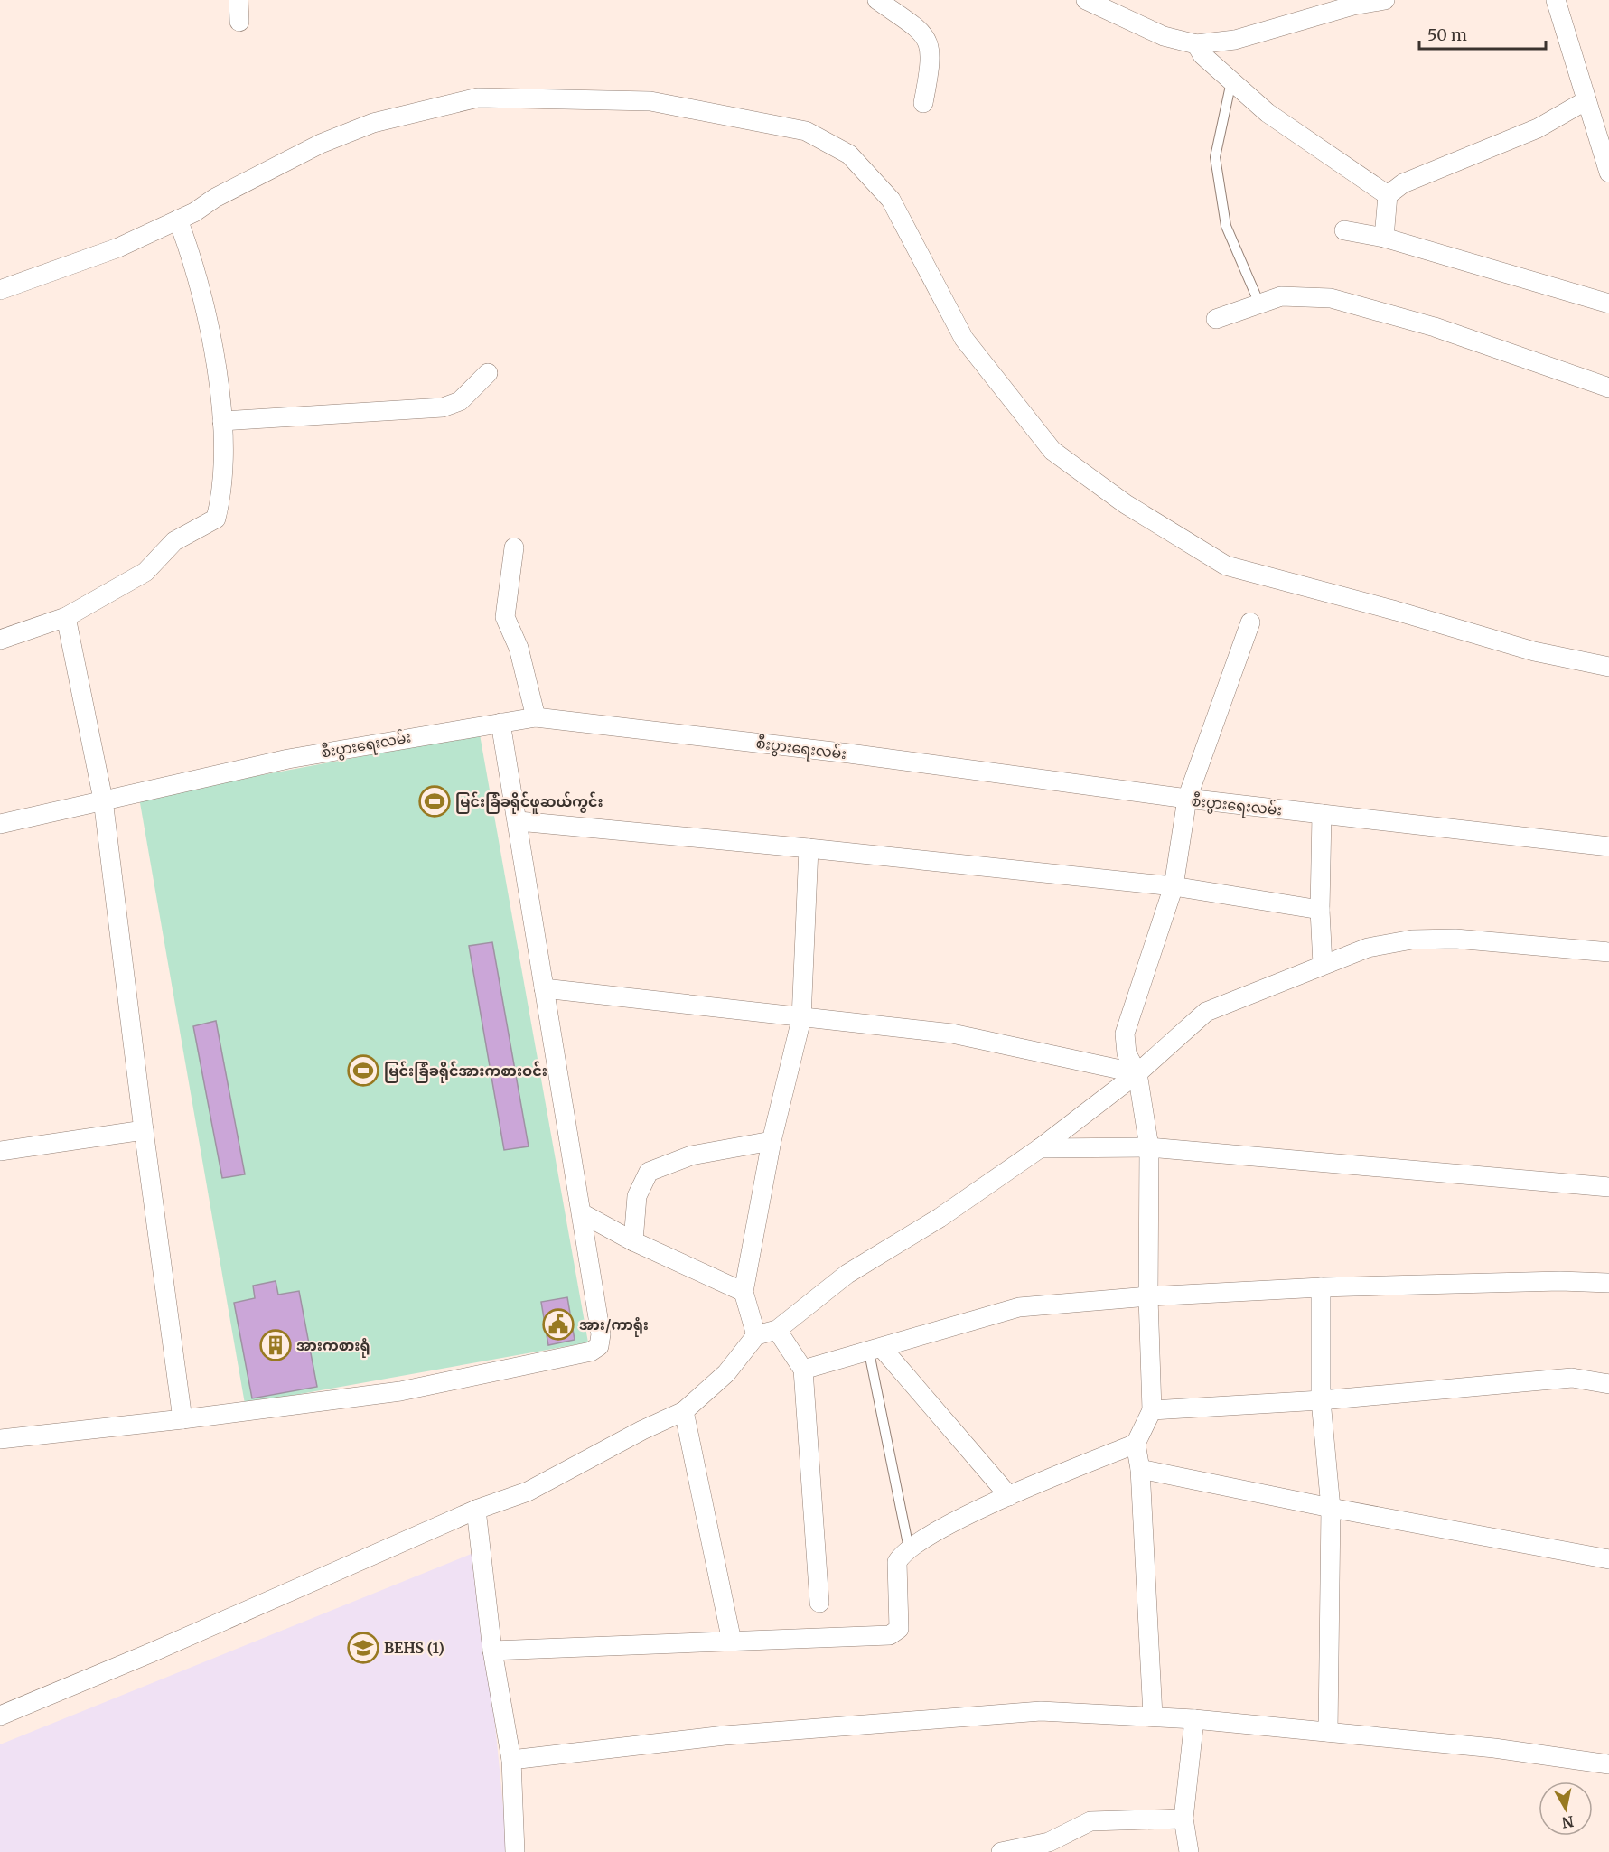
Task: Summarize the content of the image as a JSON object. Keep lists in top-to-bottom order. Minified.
{"streets":{"street":["စီးပွားရေးလမ်း"]},"places":{"sports":["မြင်းခြံခရိုင်ဖူဆယ်ကွင်း","မြင်းခြံခရိုင်အားကစားဝင်း"],"public building":["အား/ကာရုံး"],"building":["အားကစားရုံ"],"school or university":["BEHS (1)"]},"scale_bar":"50 m","north":"bottom"}
